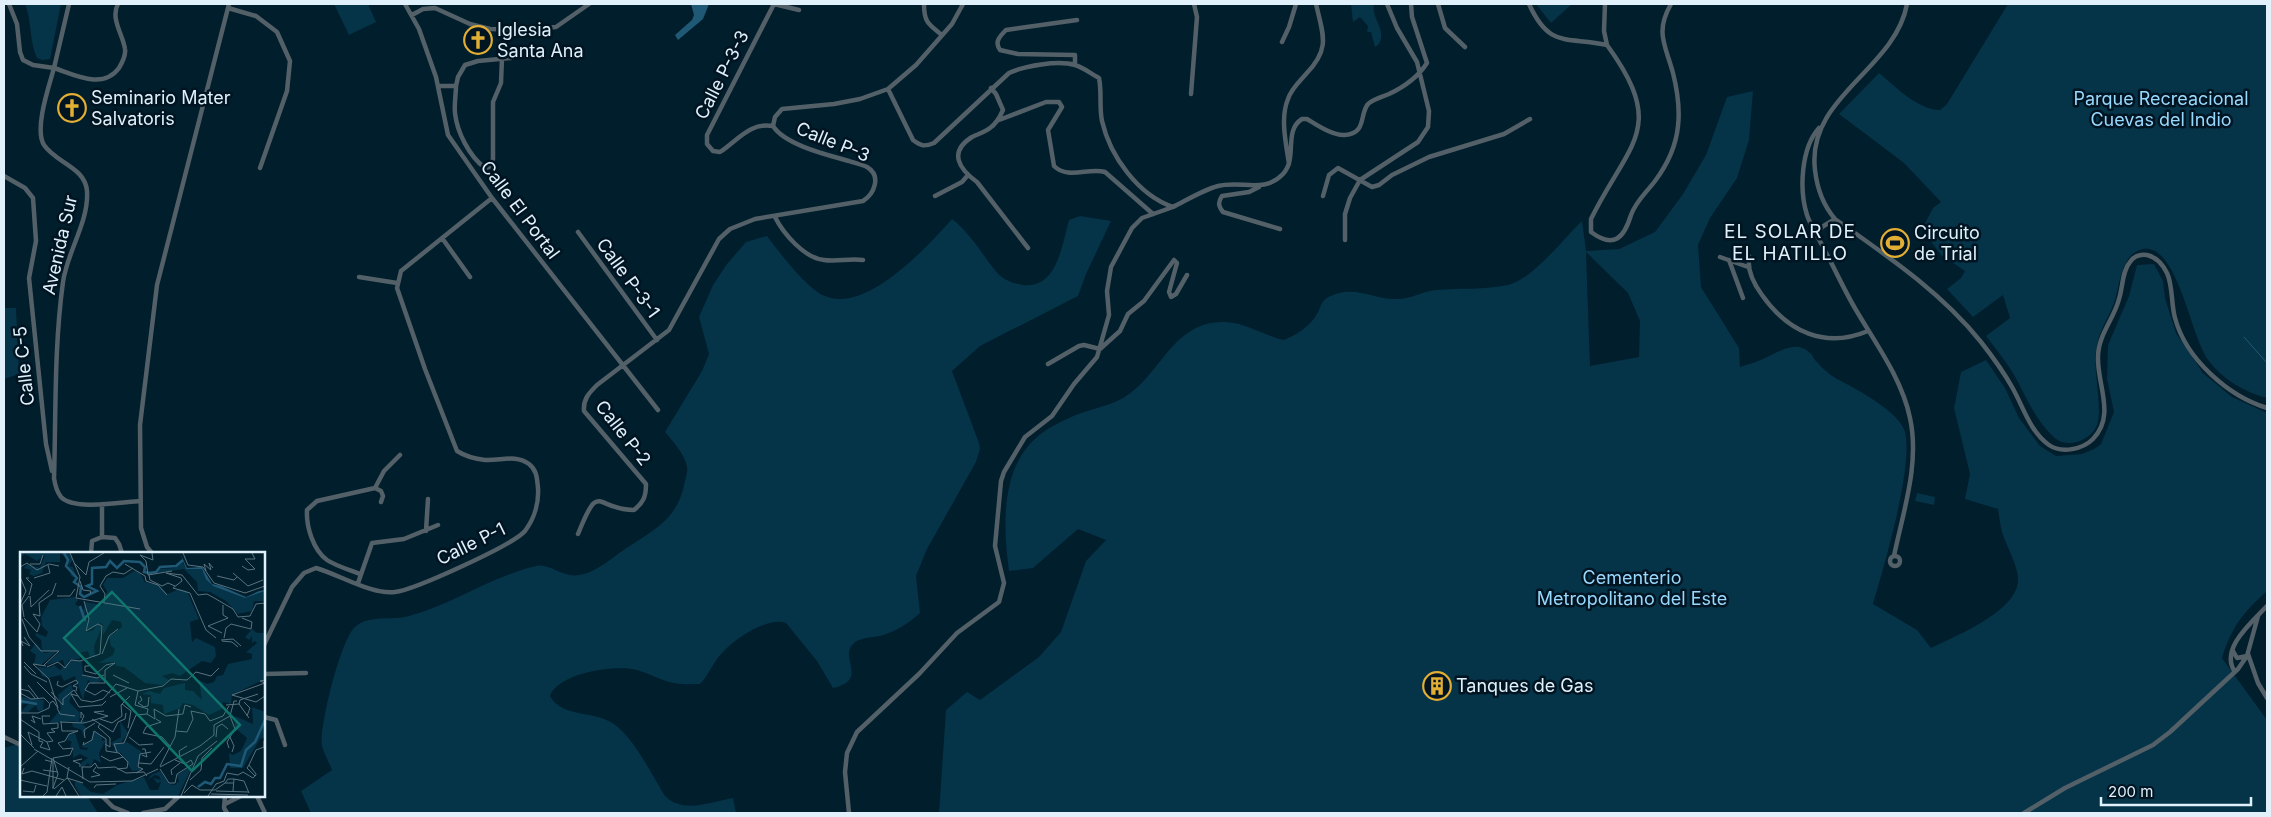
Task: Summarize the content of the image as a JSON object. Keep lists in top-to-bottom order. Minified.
{"streets":{"street":["Calle P-3-3","Calle P-3","Calle El Portal","Avenida Sur","Calle P-3-1","Calle C-5","Calle P-2","Calle P-1"]},"crossings":[["Calle P-3-3","Calle P-3"],["Calle P-3","Calle El Portal"],["Calle P-3","Calle P-3-1"],["Calle P-3","Calle P-2"],["Calle El Portal","Calle P-2"],["Avenida Sur","Calle C-5"]],"districts":["EL SOLAR DE EL HATILLO"],"parks":["Parque Recreacional Cuevas del Indio","Cementerio Metropolitano del Este"],"places":{"church":["Iglesia Santa Ana","Seminario Mater Salvatoris"],"sports":["Circuito de Trial"],"building":["Tanques de Gas"]},"scale_bar":"200 m"}
